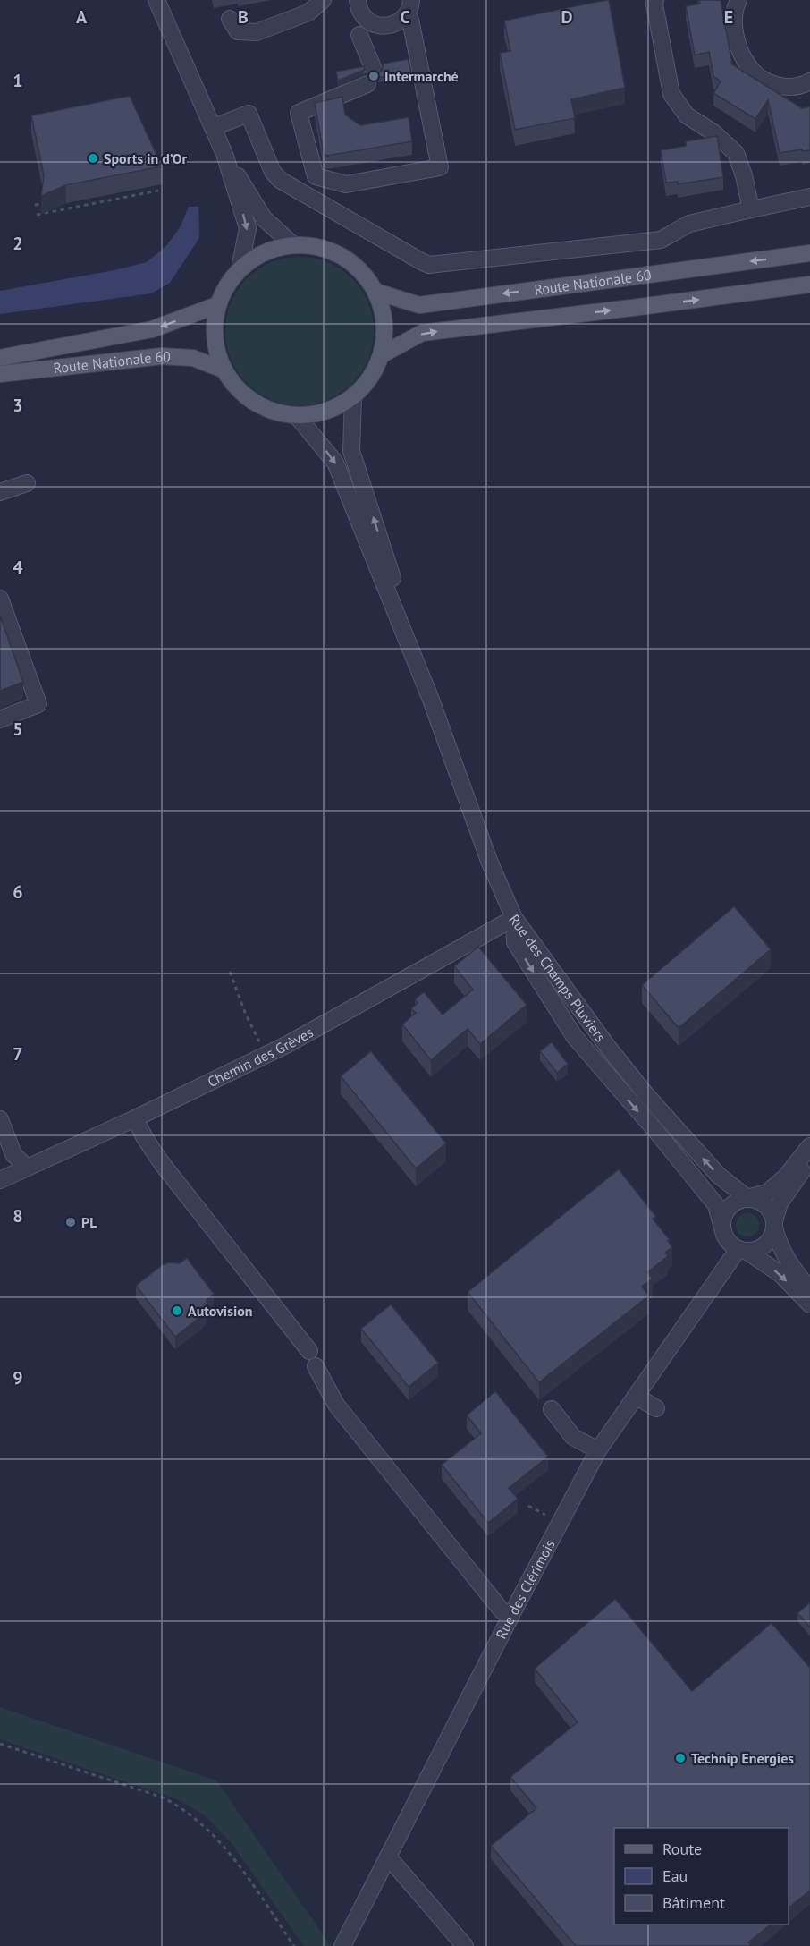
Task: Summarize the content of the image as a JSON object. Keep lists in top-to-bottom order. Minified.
{"streets":{"main road":["Route Nationale 60"],"street":["Rue des Champs Pluviers","Chemin des Grèves","Rue des Clérimois"]},"crossings":[["Rue des Champs Pluviers","Chemin des Grèves"],["Rue des Champs Pluviers","Rue des Clérimois"]],"places":["Intermarché","Sports in d’Or","PL","Autovision","Technip Energies"],"legend":["Route","Eau","Bâtiment"],"grid":{"columns":["A","B","C","D","E"],"rows":["1","2","3","4","5","6","7","8","9"]}}
